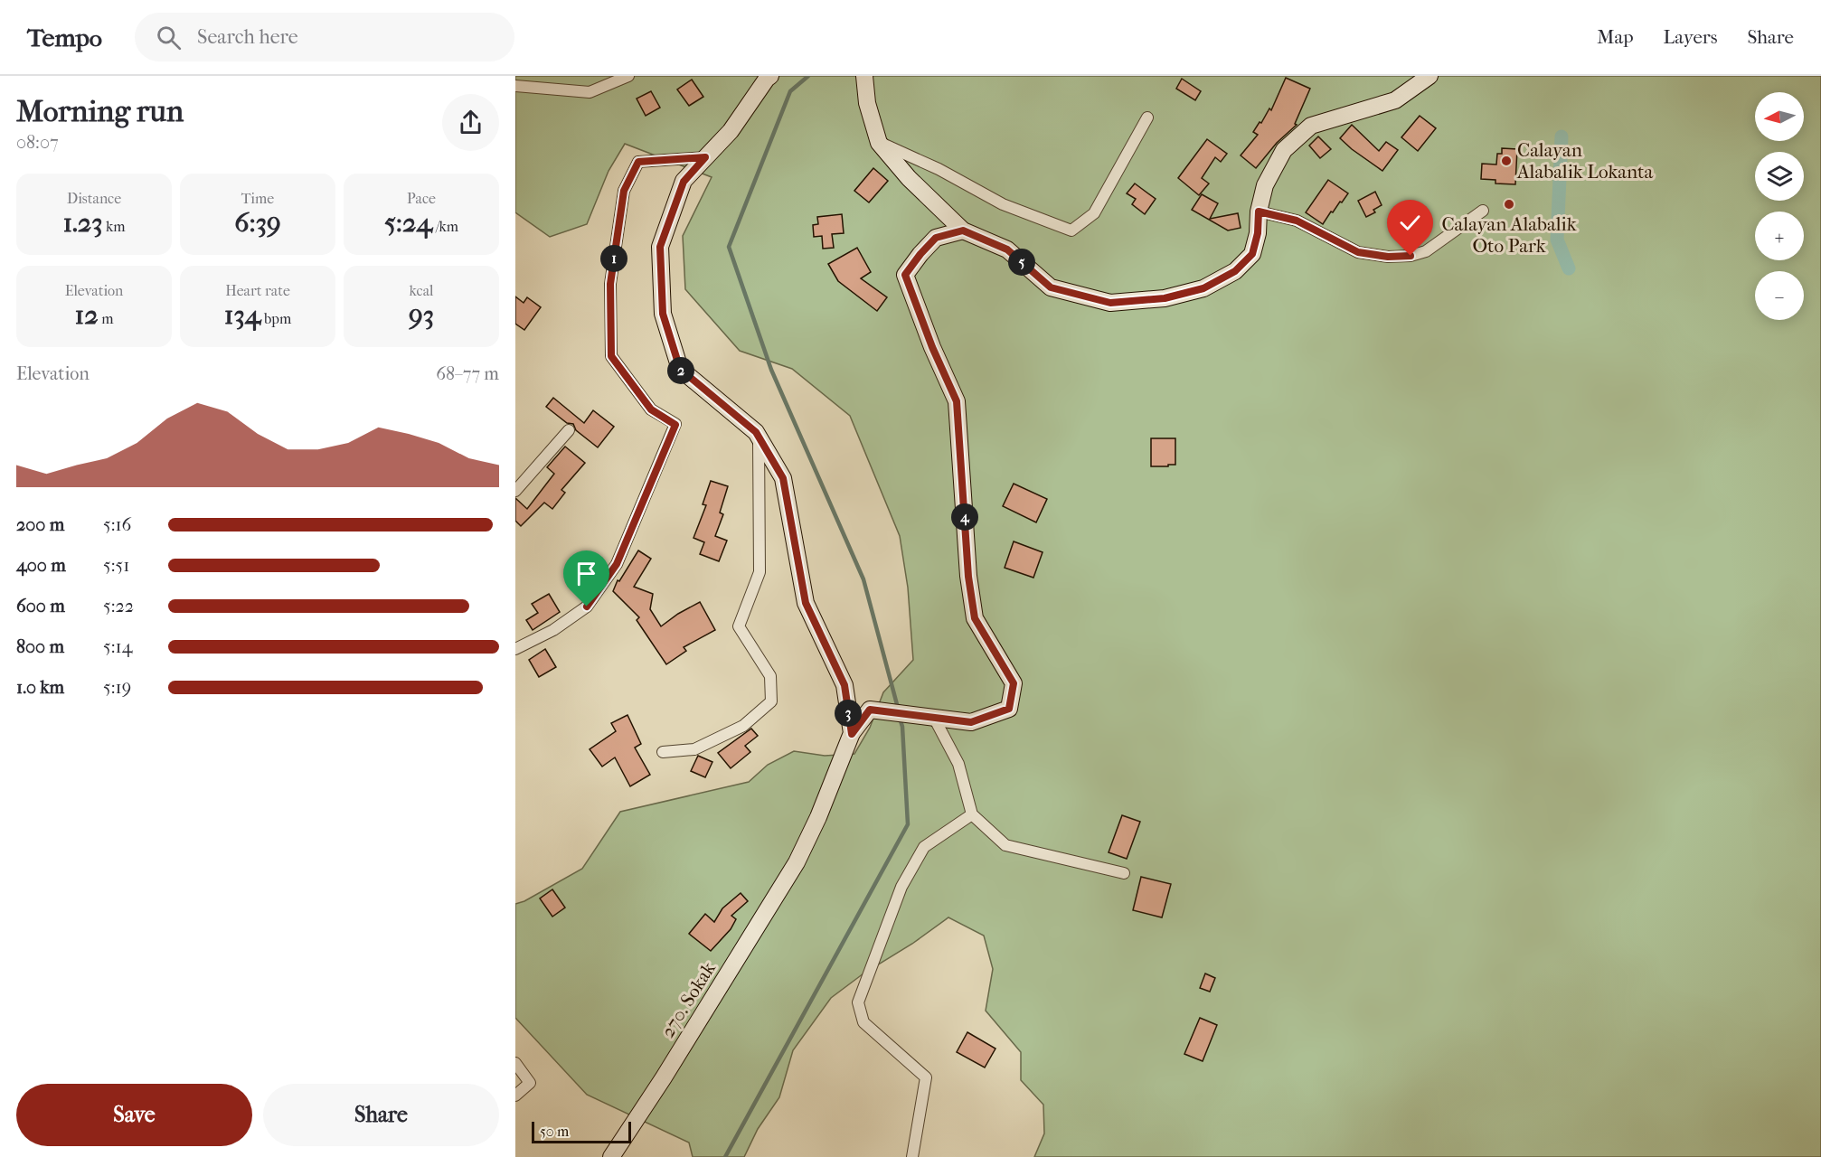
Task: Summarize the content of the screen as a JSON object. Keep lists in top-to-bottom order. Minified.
{"streets":{"street":["270. Sokak"]},"places":["Calayan Alabalik Lokanta","Calayan Alabalik Oto Park"],"scale_bar":"50 m","north":"left","page":{"header":"Tempo","search":"Search here","nav":["Map","Layers","Share"],"heading":["Morning run","08:07"],"map_buttons":["+","−"],"stats":[["Distance","1.23 km"],["Time","6:39"],["Pace","5:24 /km"],["Elevation","12 m"],["Heart rate","134 bpm"],["kcal","93"]],"pins":["1","5","2","4","3"],"chart":["Elevation","68–77 m"],"list":[{"name":"200 m","note":"5:16"},{"name":"400 m","note":"5:51"},{"name":"600 m","note":"5:22"},{"name":"800 m","note":"5:14"},{"name":"1.0 km","note":"5:19"}],"buttons":["Save","Share"],"scale":"50 m"}}
